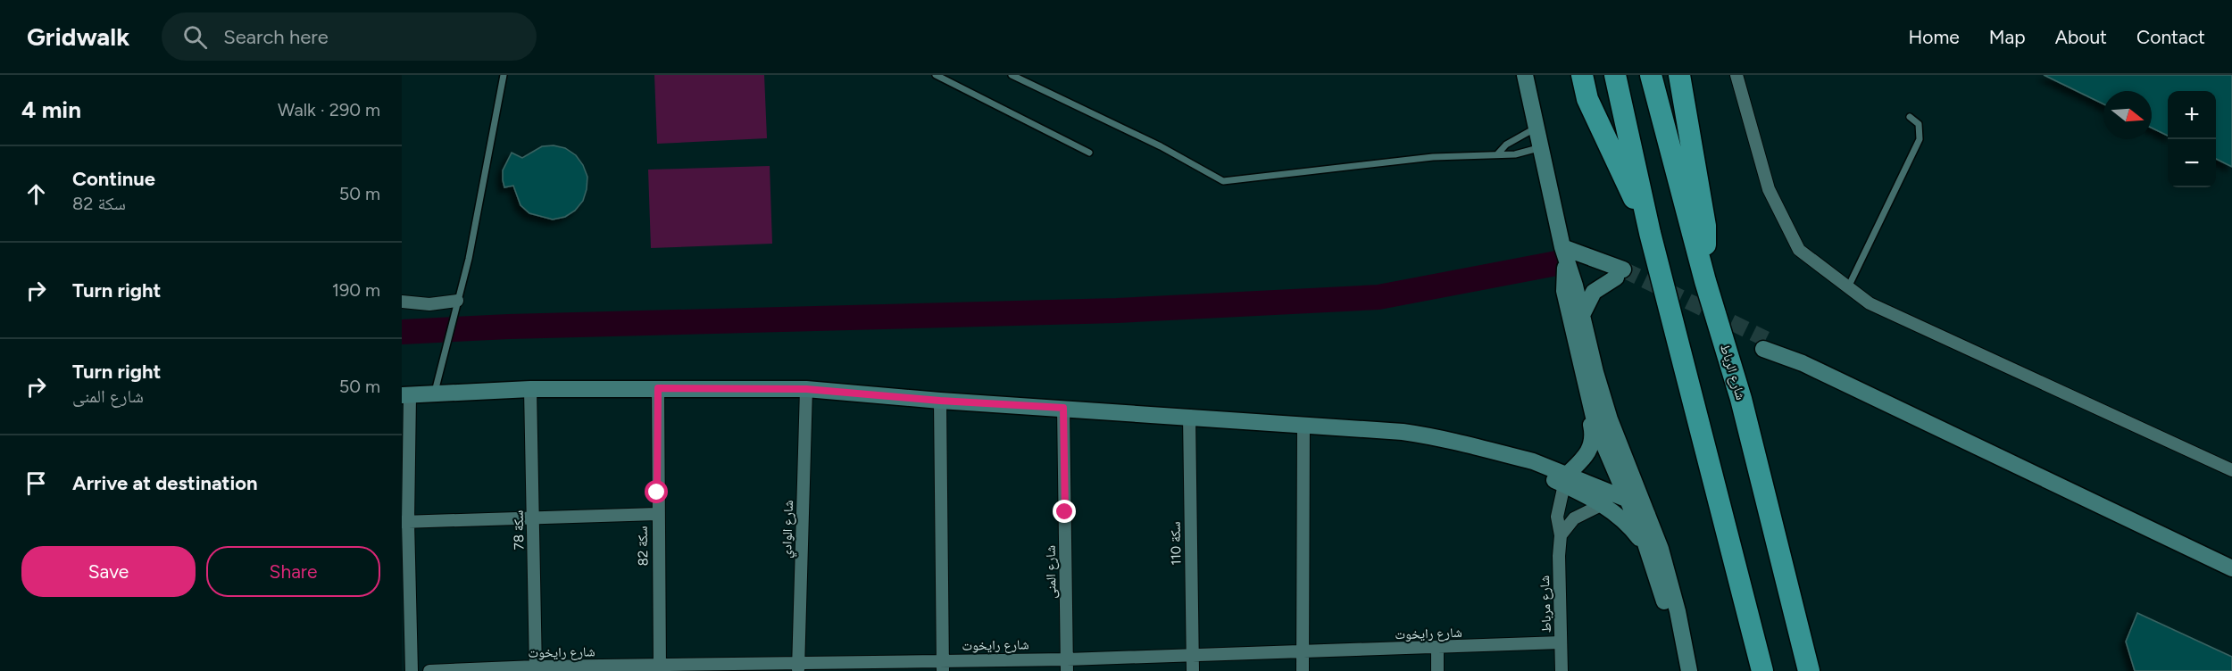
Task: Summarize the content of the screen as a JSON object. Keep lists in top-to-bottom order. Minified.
{"streets":{"highway":["شارع الرباط"],"street":["شارع الوادي","سكة 78","سكة 110","سكة 82","شارع المنى","شارع مرباط","شارع رايخوت"]},"crossings":[["شارع الوادي","شارع رايخوت"],["سكة 78","شارع رايخوت"],["سكة 110","شارع رايخوت"],["سكة 82","شارع رايخوت"],["شارع المنى","شارع رايخوت"],["شارع مرباط","شارع رايخوت"]],"north":"right","page":{"header":"Gridwalk","search":"Search here","nav":["Home","Map","About","Contact"],"heading":["4 min","Walk · 290 m"],"map_buttons":["+","−"],"list":[["Continue","سكة 82","50 m"],["Turn right","190 m"],["Turn right","شارع المنى","50 m"],"Arrive at destination"],"buttons":["Save","Share"]}}
